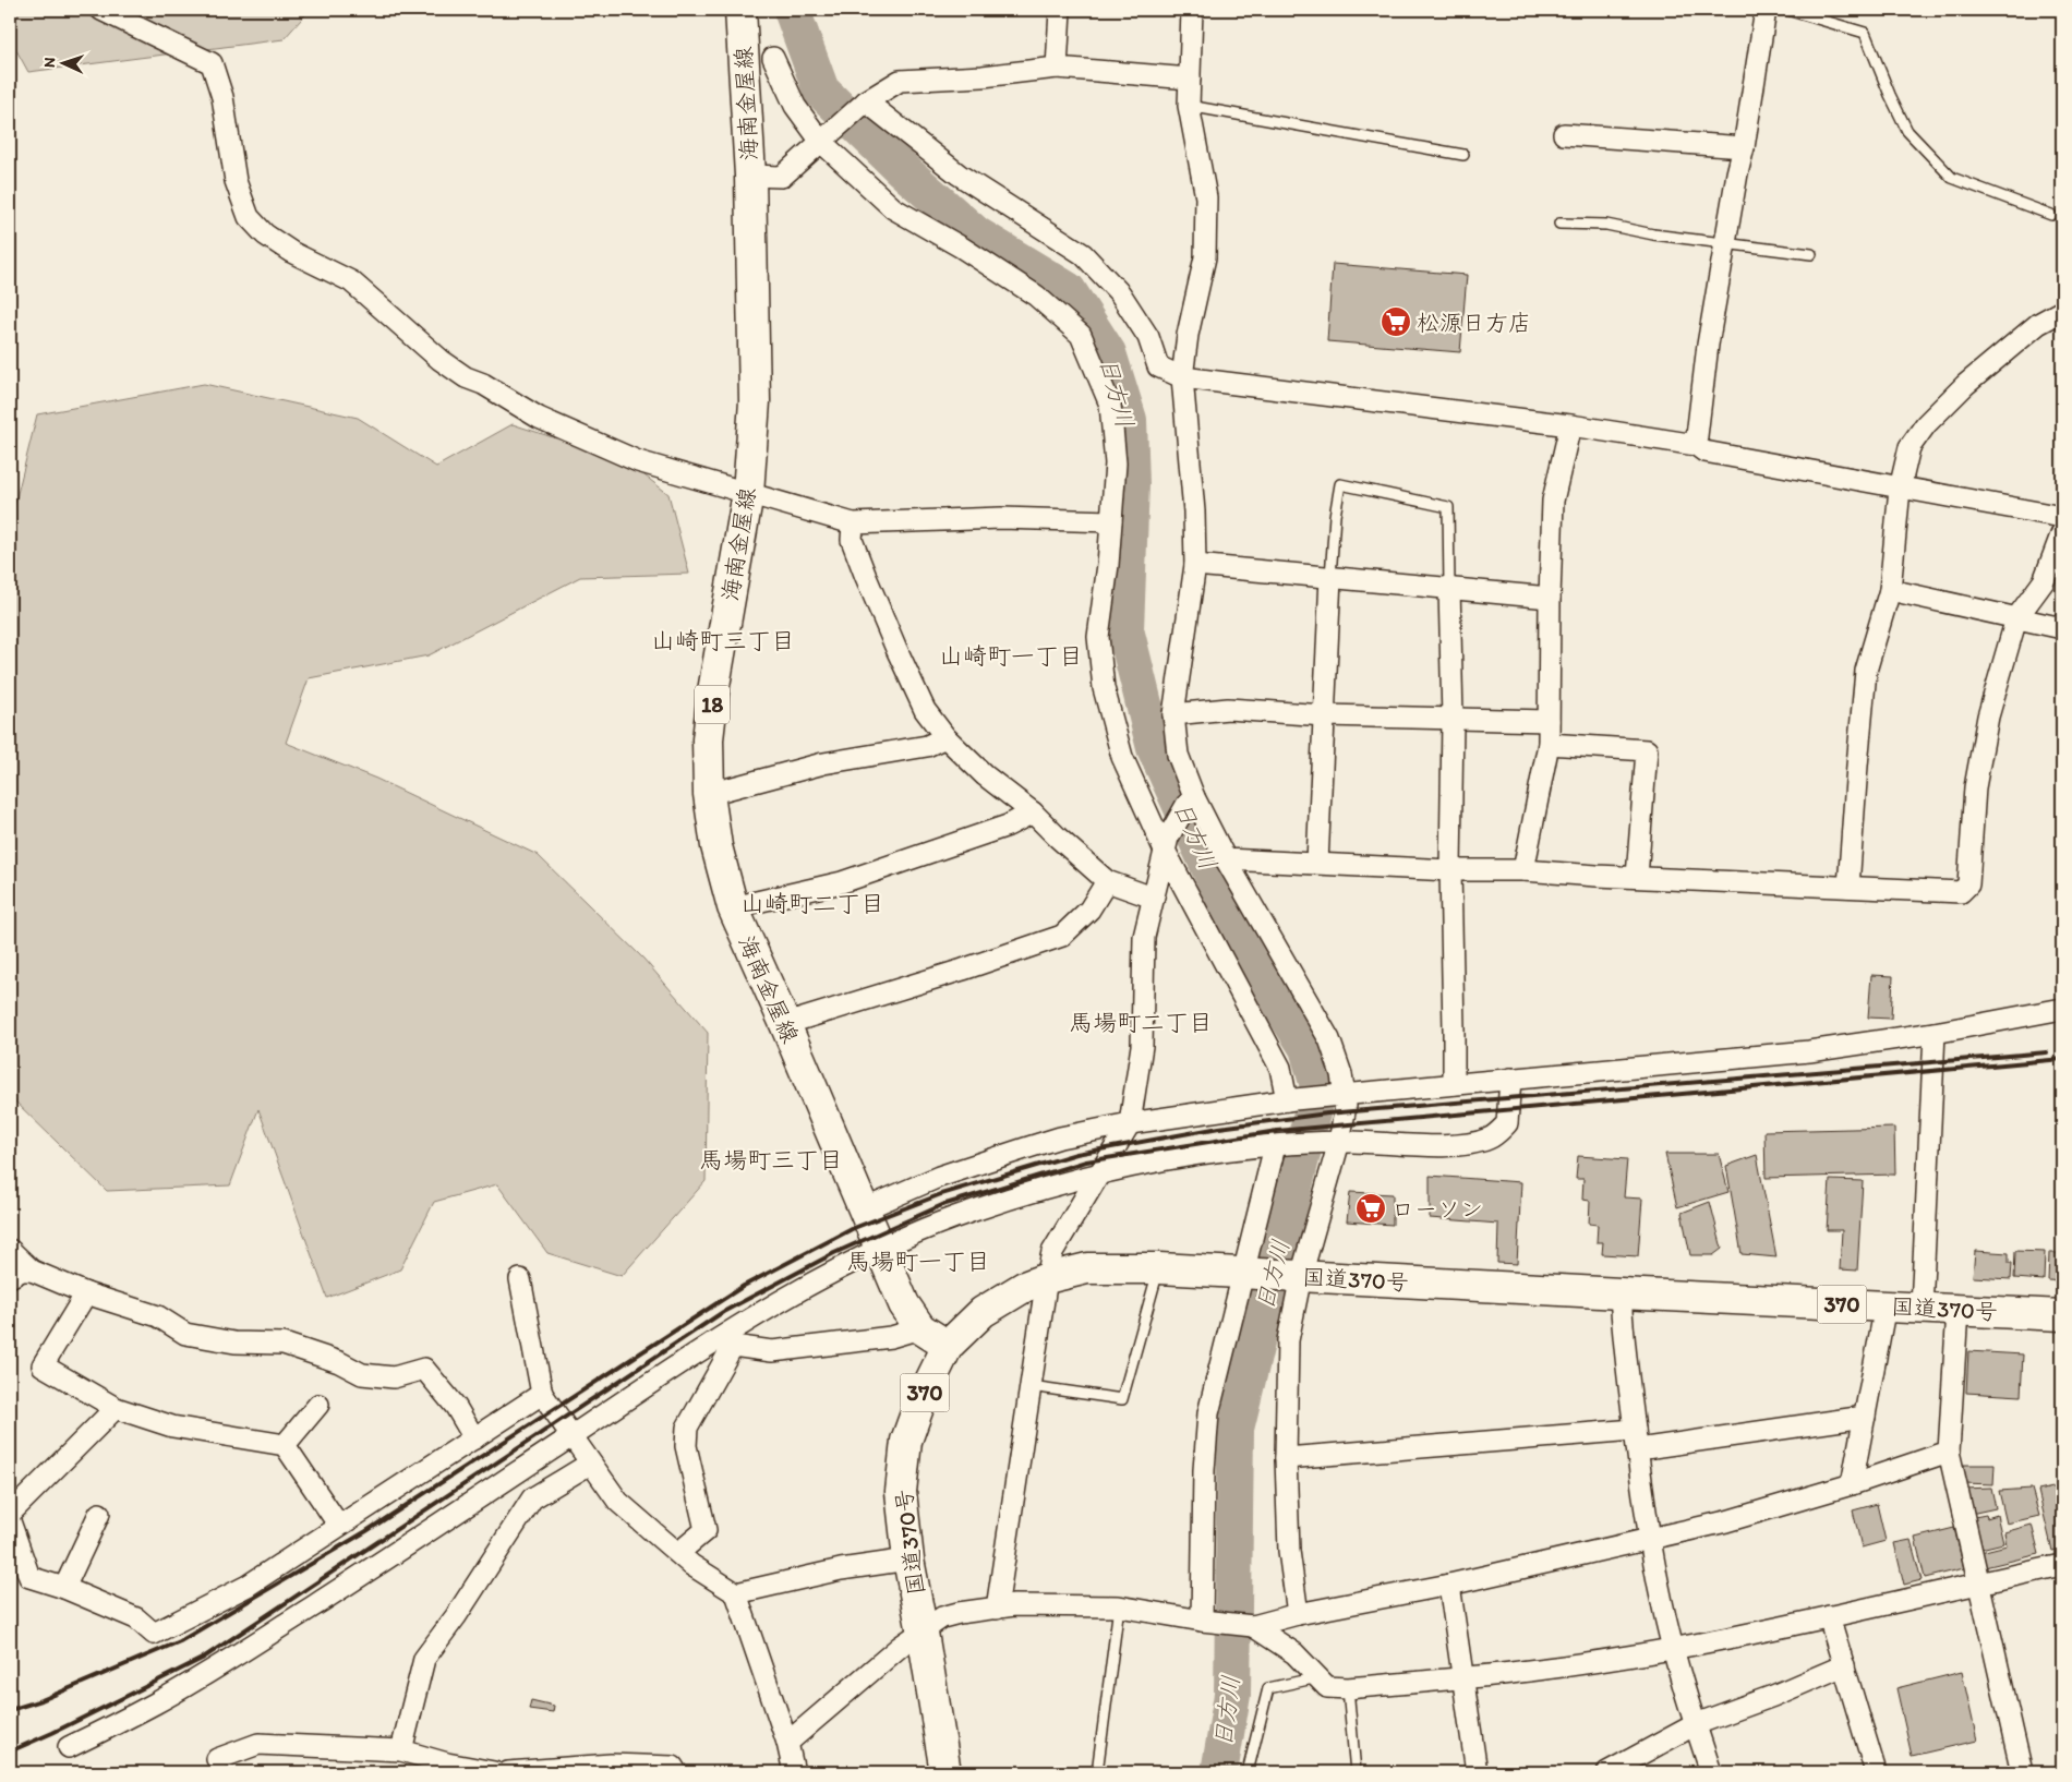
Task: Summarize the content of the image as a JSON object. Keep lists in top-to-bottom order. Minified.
{"streets":{"main road":["海南金屋線","18","国道370号","370"]},"crossings":[["海南金屋線","国道370号"]],"districts":["山崎町三丁目","山崎町一丁目","山崎町二丁目","馬場町二丁目","馬場町三丁目","馬場町一丁目"],"water":["日方川"],"places":{"supermarket":["松源日方店","ローソン"]},"north":"left"}
